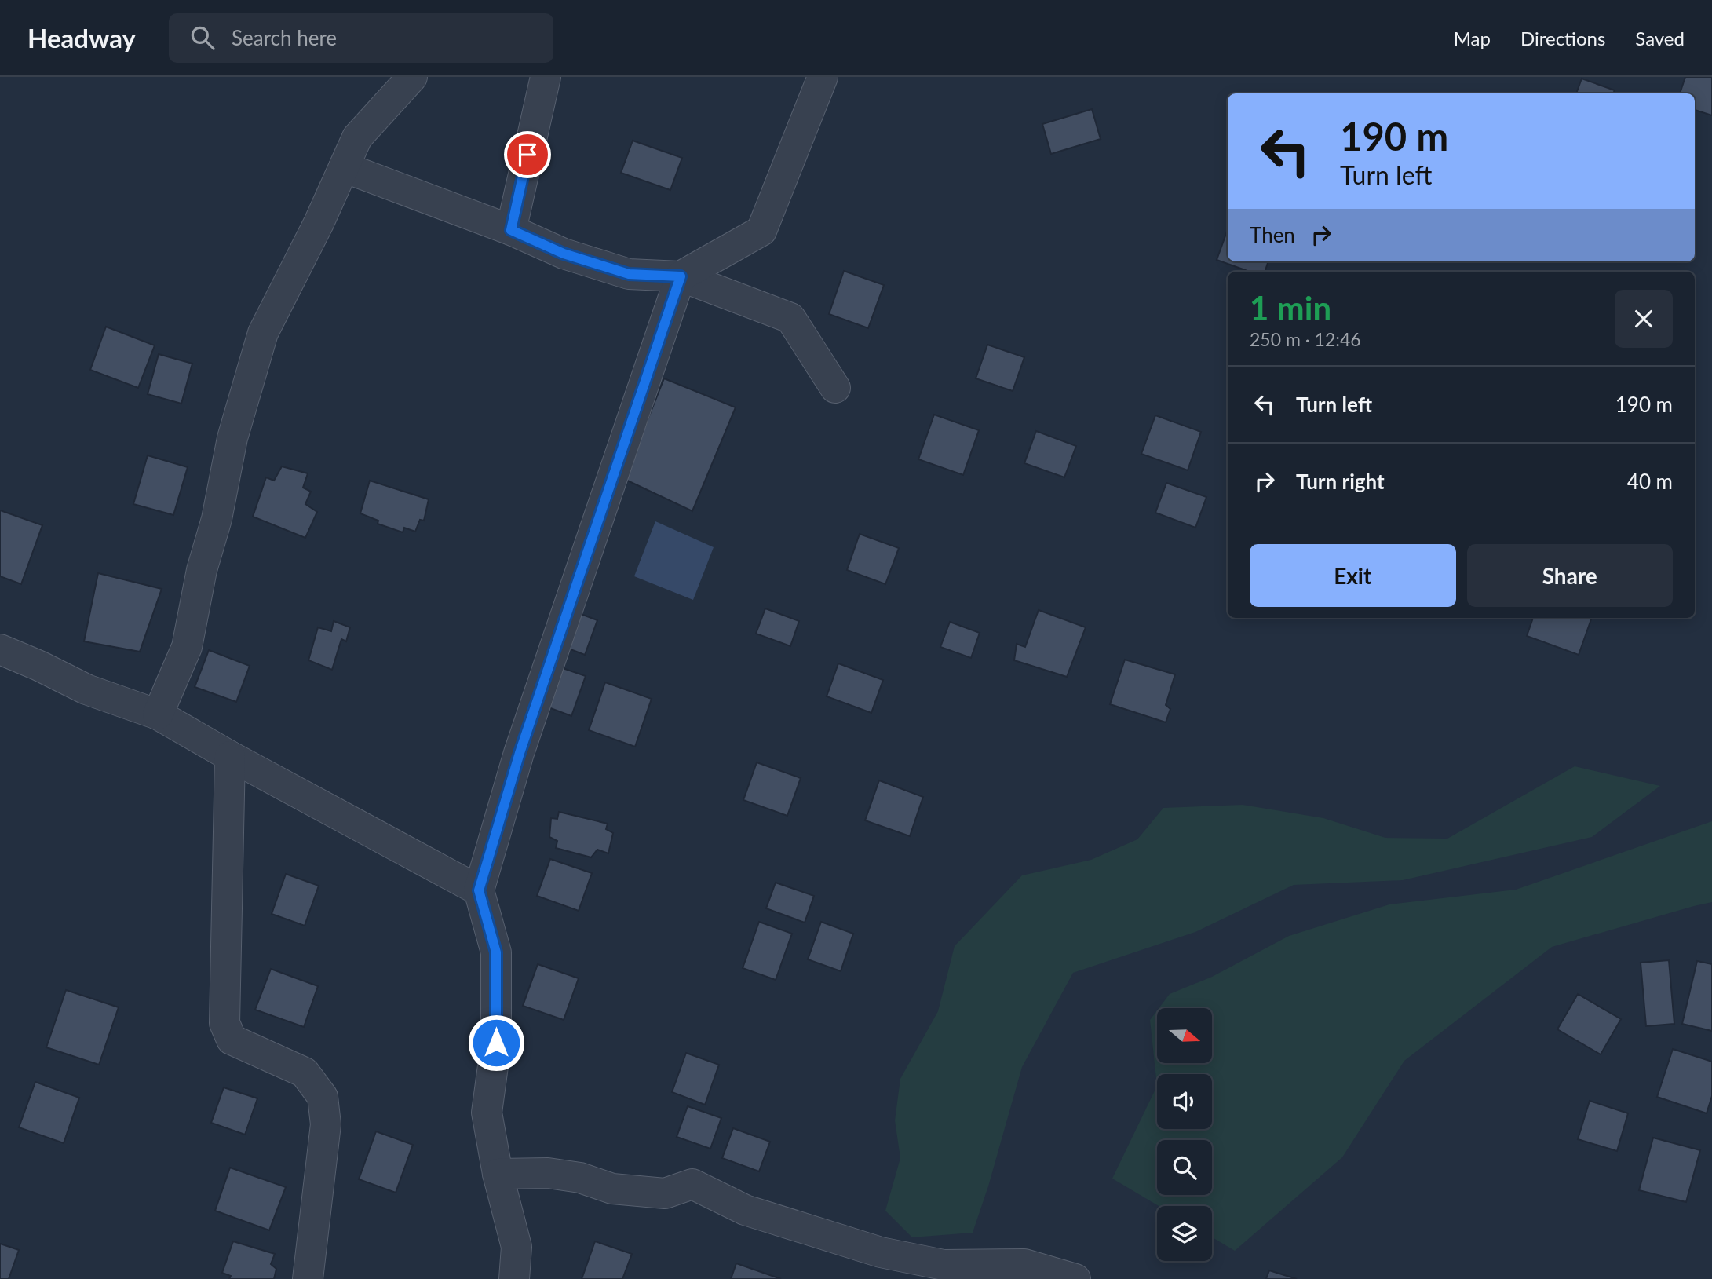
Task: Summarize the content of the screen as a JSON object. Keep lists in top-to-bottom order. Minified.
{"north":"right","page":{"header":"Headway","search":"Search here","nav":["Map","Directions","Saved"],"turn":["190 m","Turn left"],"then":"Then","heading":["1 min","250 m · 12:46"],"list":[{"name":"Turn left","value":"190 m"},{"name":"Turn right","value":"40 m"}],"buttons":["Exit","Share"]}}
